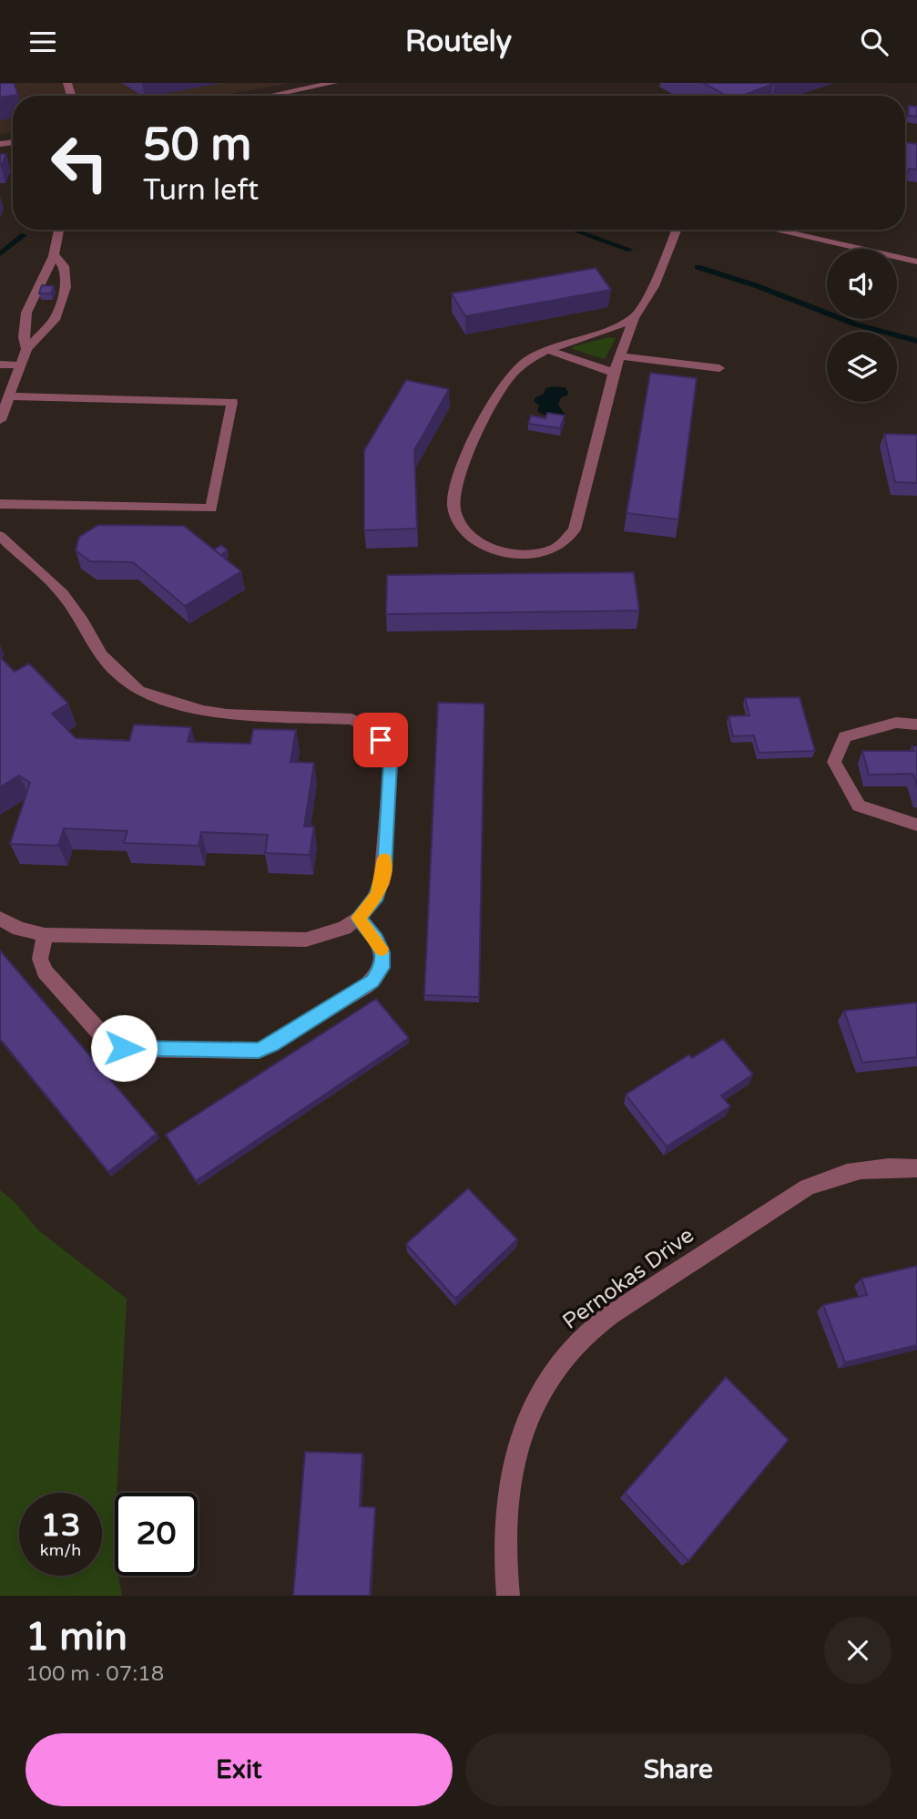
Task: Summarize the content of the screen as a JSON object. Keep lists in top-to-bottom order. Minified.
{"streets":{"street":["Pernokas Drive"]},"page":{"header":"Routely","turn":["50 m","Turn left"],"speed":"13 km/h","limit":"20","heading":["1 min","100 m · 07:18"],"buttons":["Exit","Share"]}}
